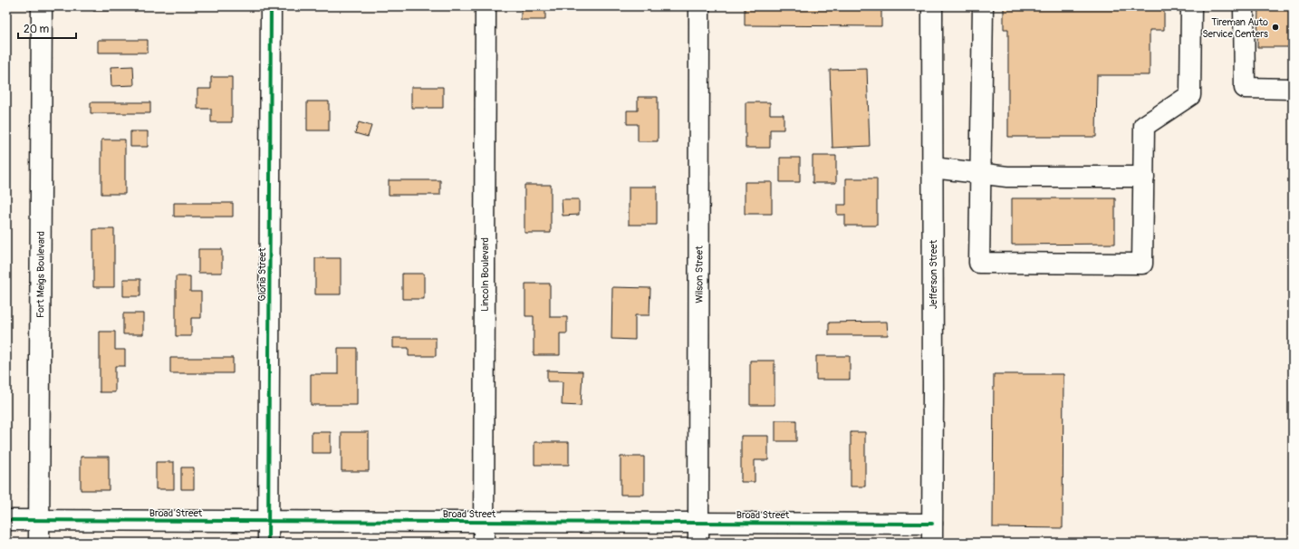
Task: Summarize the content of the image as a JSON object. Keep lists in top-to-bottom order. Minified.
{"streets":{"street":["Fort Meigs Boulevard","Gloria Street","Lincoln Boulevard","Wilson Street","Jefferson Street","Broad Street"]},"crossings":[["Fort Meigs Boulevard","Broad Street"],["Gloria Street","Broad Street"],["Lincoln Boulevard","Broad Street"],["Wilson Street","Broad Street"],["Jefferson Street","Broad Street"]],"places":["Tireman Auto Service Centers"],"scale_bar":"20 m"}
